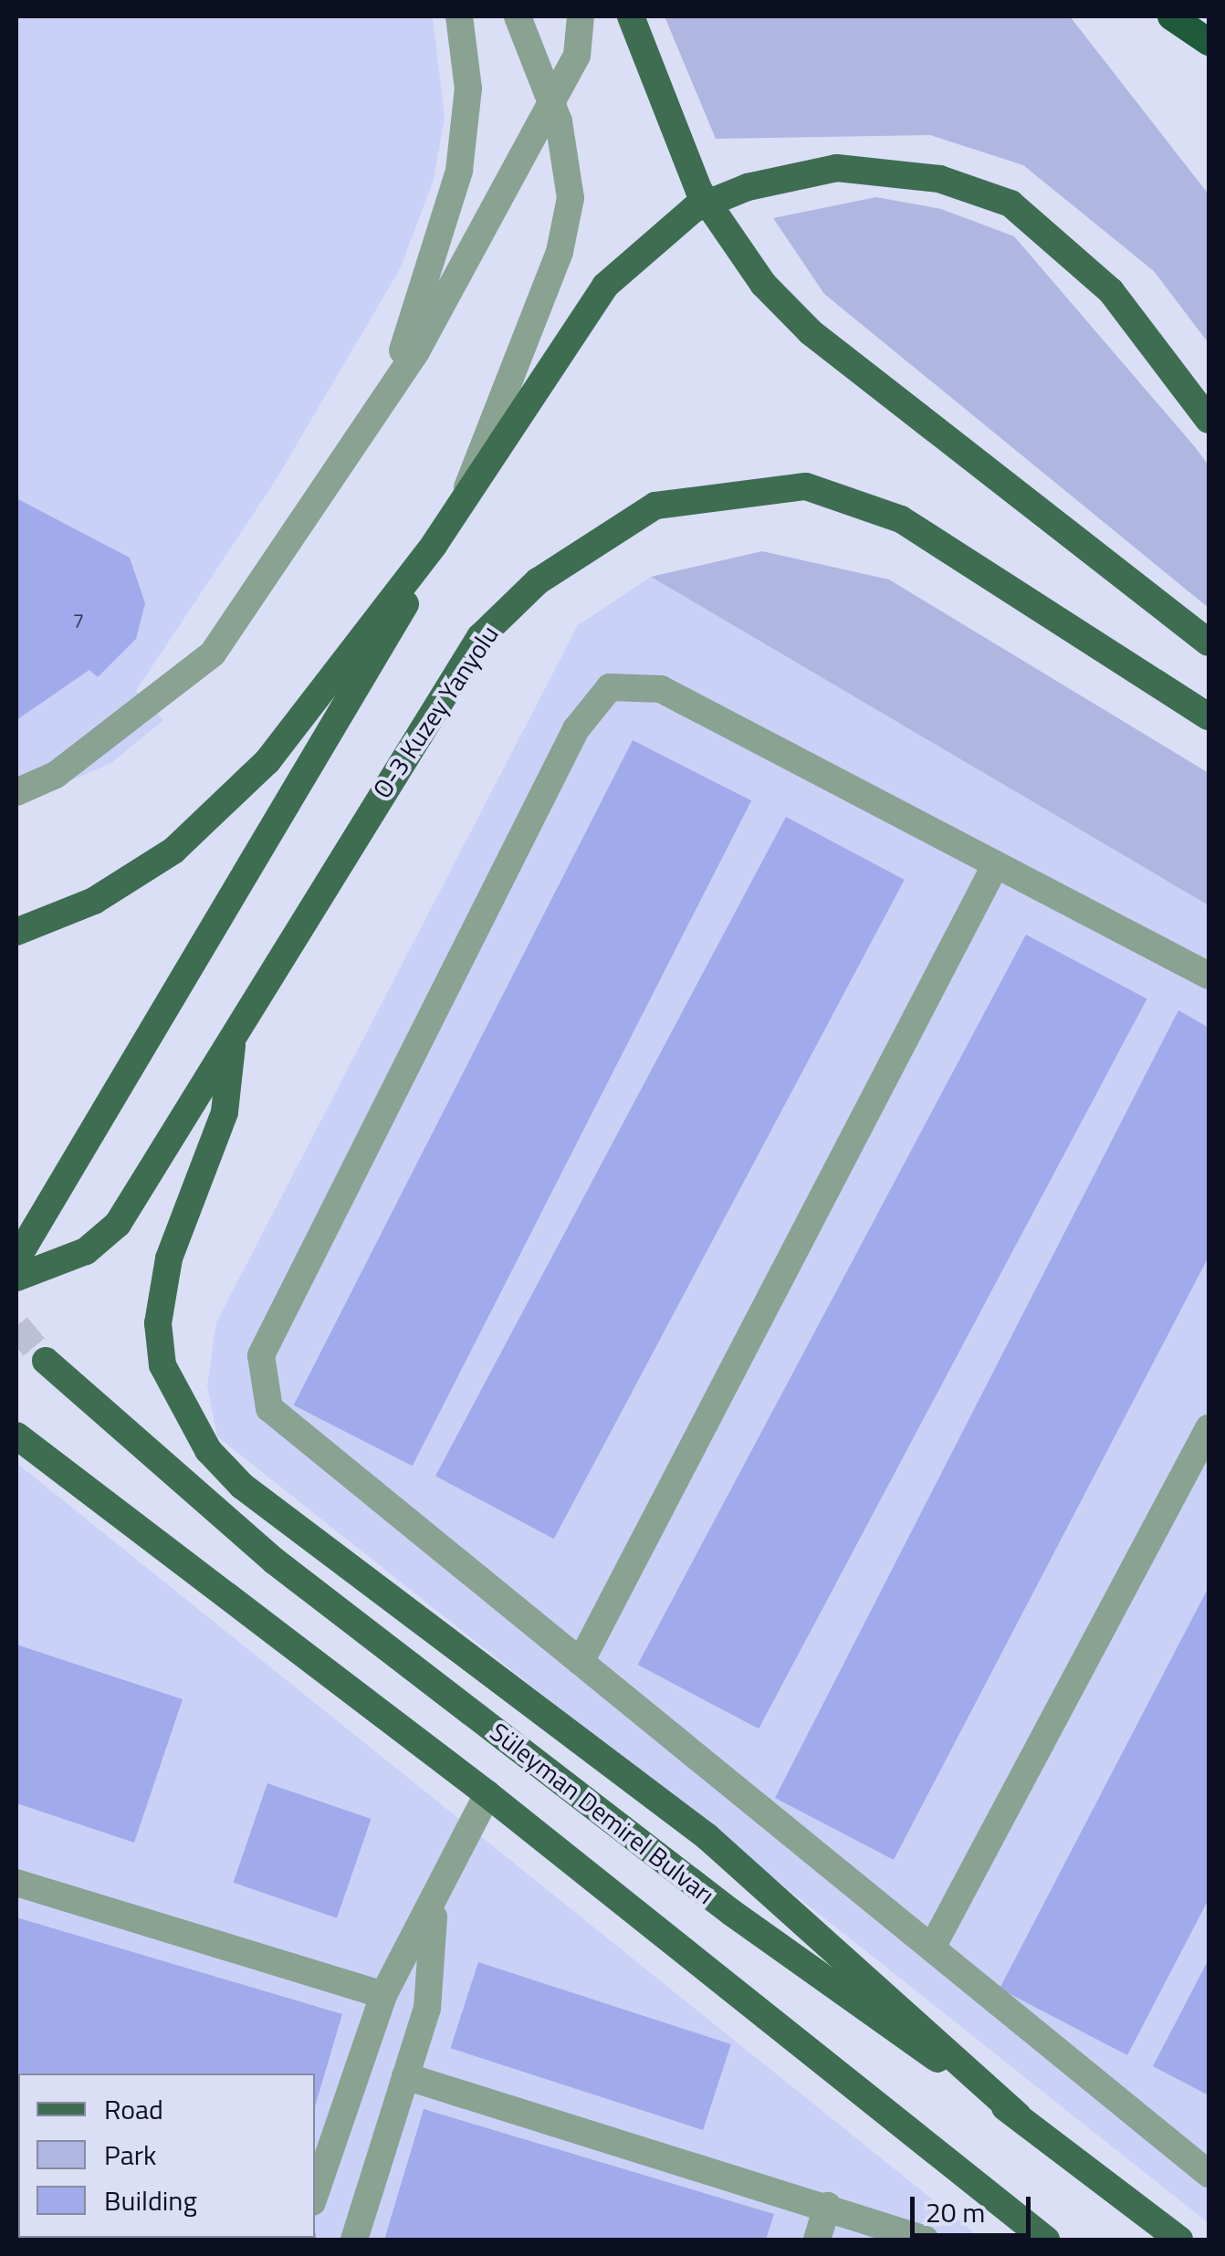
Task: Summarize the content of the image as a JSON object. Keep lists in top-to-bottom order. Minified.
{"streets":{"main road":["O-3 Kuzey Yanyolu","Süleyman Demirel Bulvarı"]},"house_numbers":["7"],"legend":["Road","Park","Building"],"scale_bar":"20 m"}
